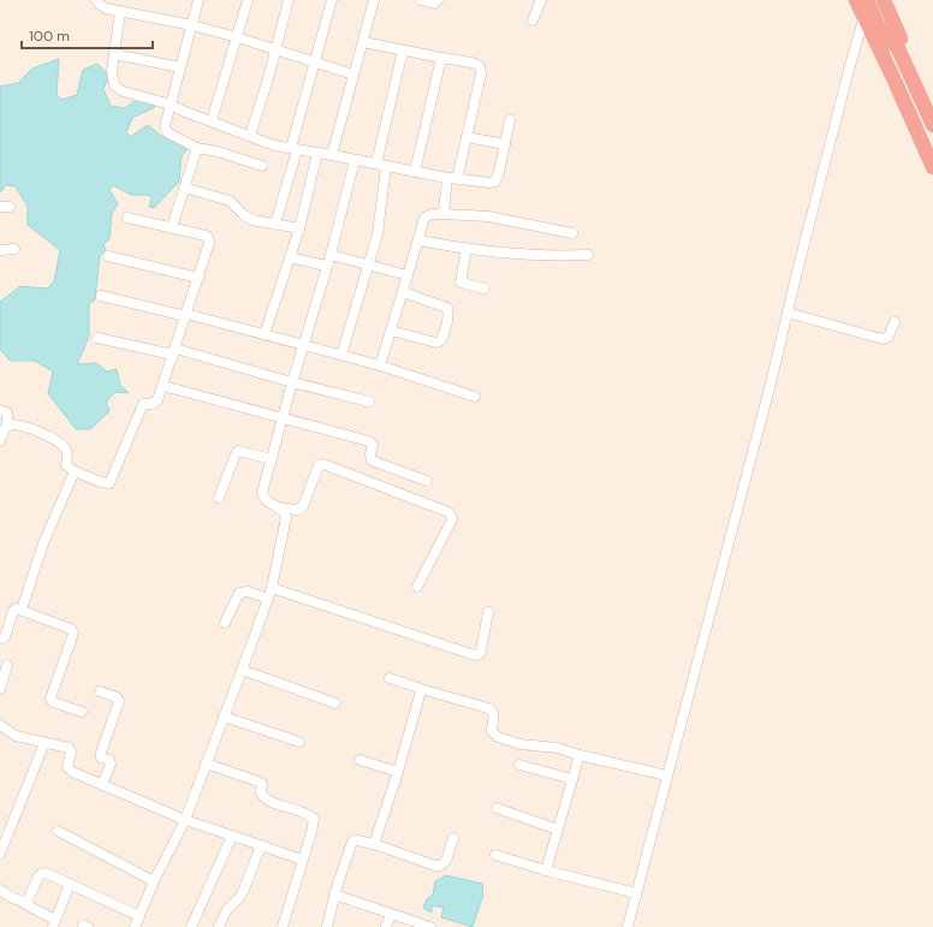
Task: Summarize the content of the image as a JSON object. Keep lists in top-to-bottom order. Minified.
{"scale_bar":"100 m"}
